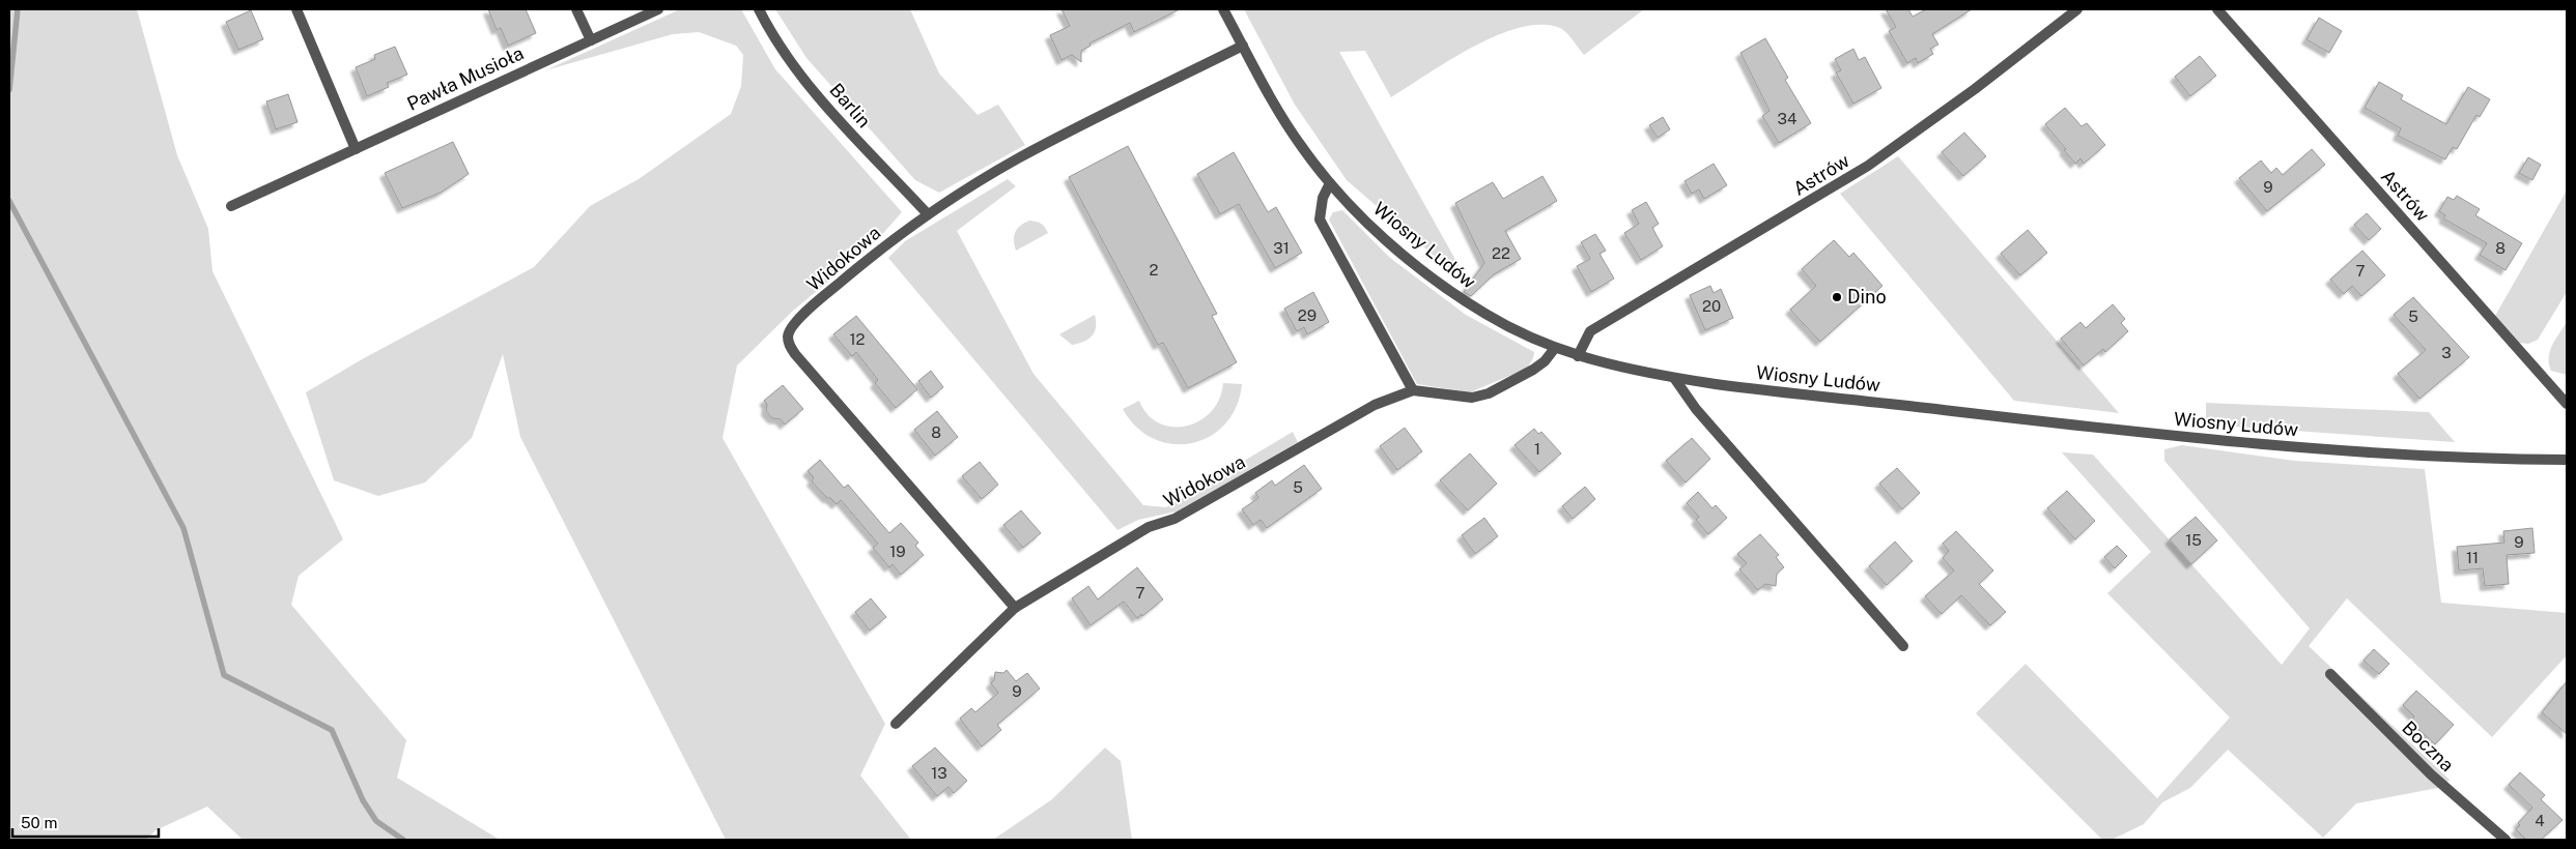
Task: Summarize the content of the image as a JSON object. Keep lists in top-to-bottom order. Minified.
{"streets":{"street":["Pawła Musioła","Barlin","Astrów","Wiosny Ludów","Widokowa","Boczna"]},"crossings":[["Barlin","Widokowa"],["Astrów","Wiosny Ludów"],["Wiosny Ludów","Widokowa"]],"places":["Dino"],"house_numbers":["34","9","31","8","22","2","7","20","29","5","12","3","8","1","5","15","9","19","11","7","9","13","4"],"scale_bar":"50 m"}
